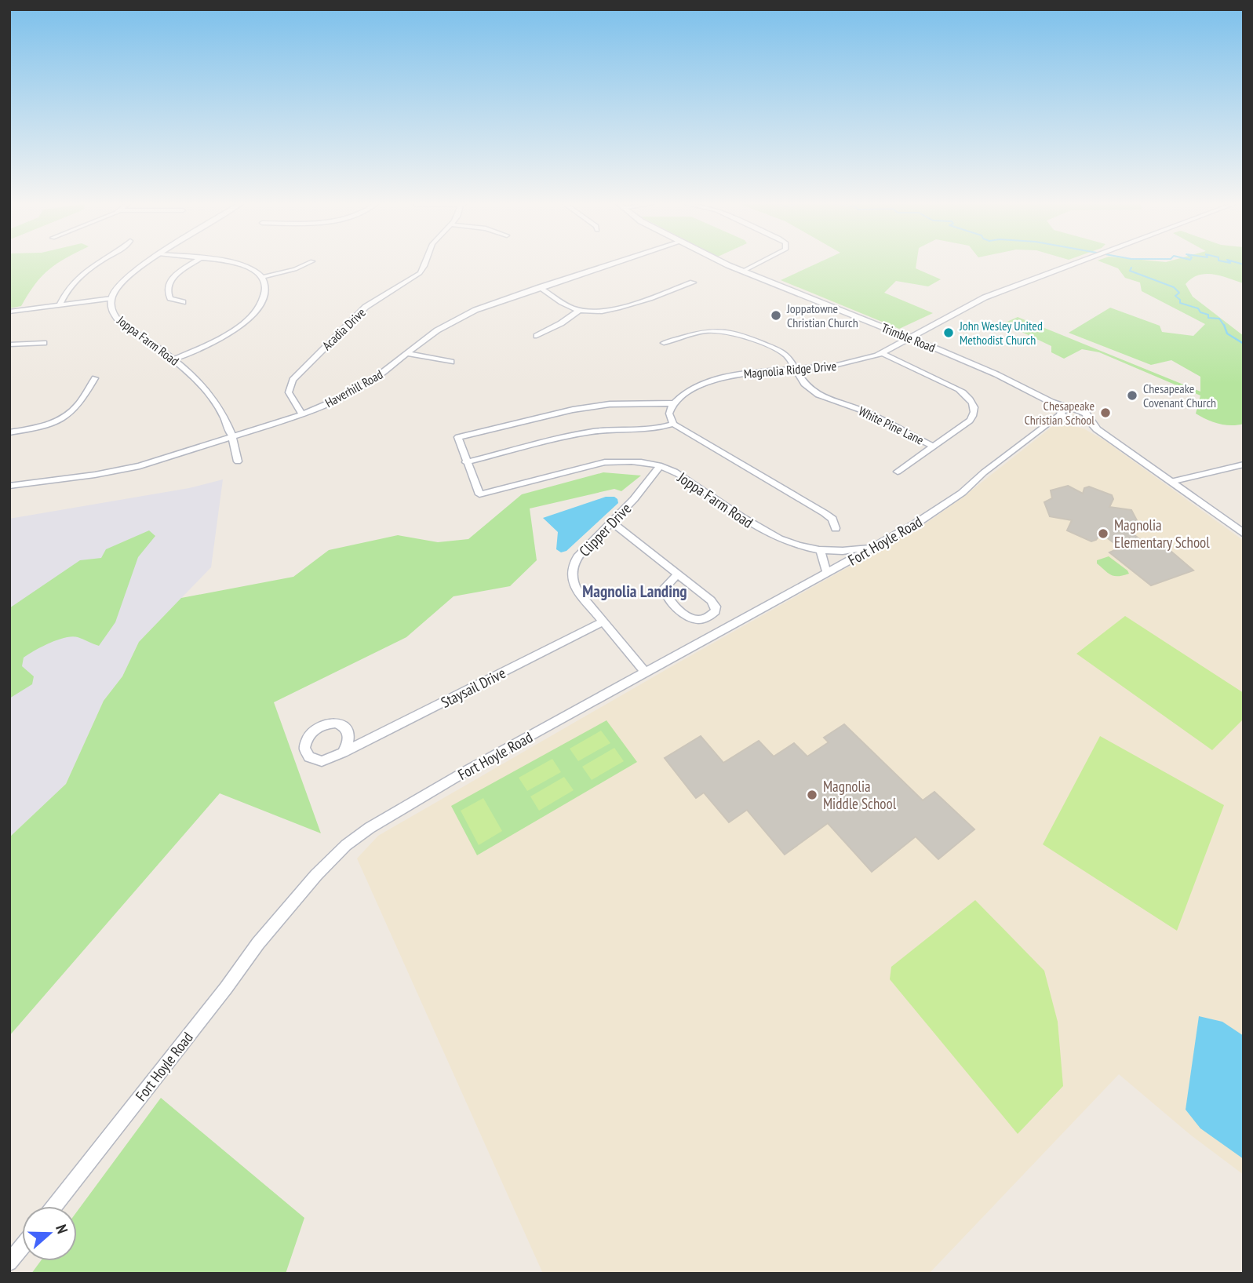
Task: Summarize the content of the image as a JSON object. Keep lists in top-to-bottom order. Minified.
{"streets":{"street":["Acadia Drive","Trimble Road","Joppa Farm Road","Magnolia Ridge Drive","Haverhill Road","White Pine Lane","Clipper Drive","Fort Hoyle Road","Staysail Drive"]},"crossings":[["Acadia Drive","Haverhill Road"],["Trimble Road","Magnolia Ridge Drive"],["Trimble Road","Fort Hoyle Road"],["Joppa Farm Road","Haverhill Road"],["Joppa Farm Road","Clipper Drive"],["Joppa Farm Road","Fort Hoyle Road"],["Magnolia Ridge Drive","White Pine Lane"],["Clipper Drive","Fort Hoyle Road"],["Clipper Drive","Staysail Drive"]],"districts":["Magnolia Landing"],"places":["Joppatowne Christian Church","John Wesley United Methodist Church","Chesapeake Covenant Church","Chesapeake Christian School","Magnolia Elementary School","Magnolia Middle School"],"north":"right"}
